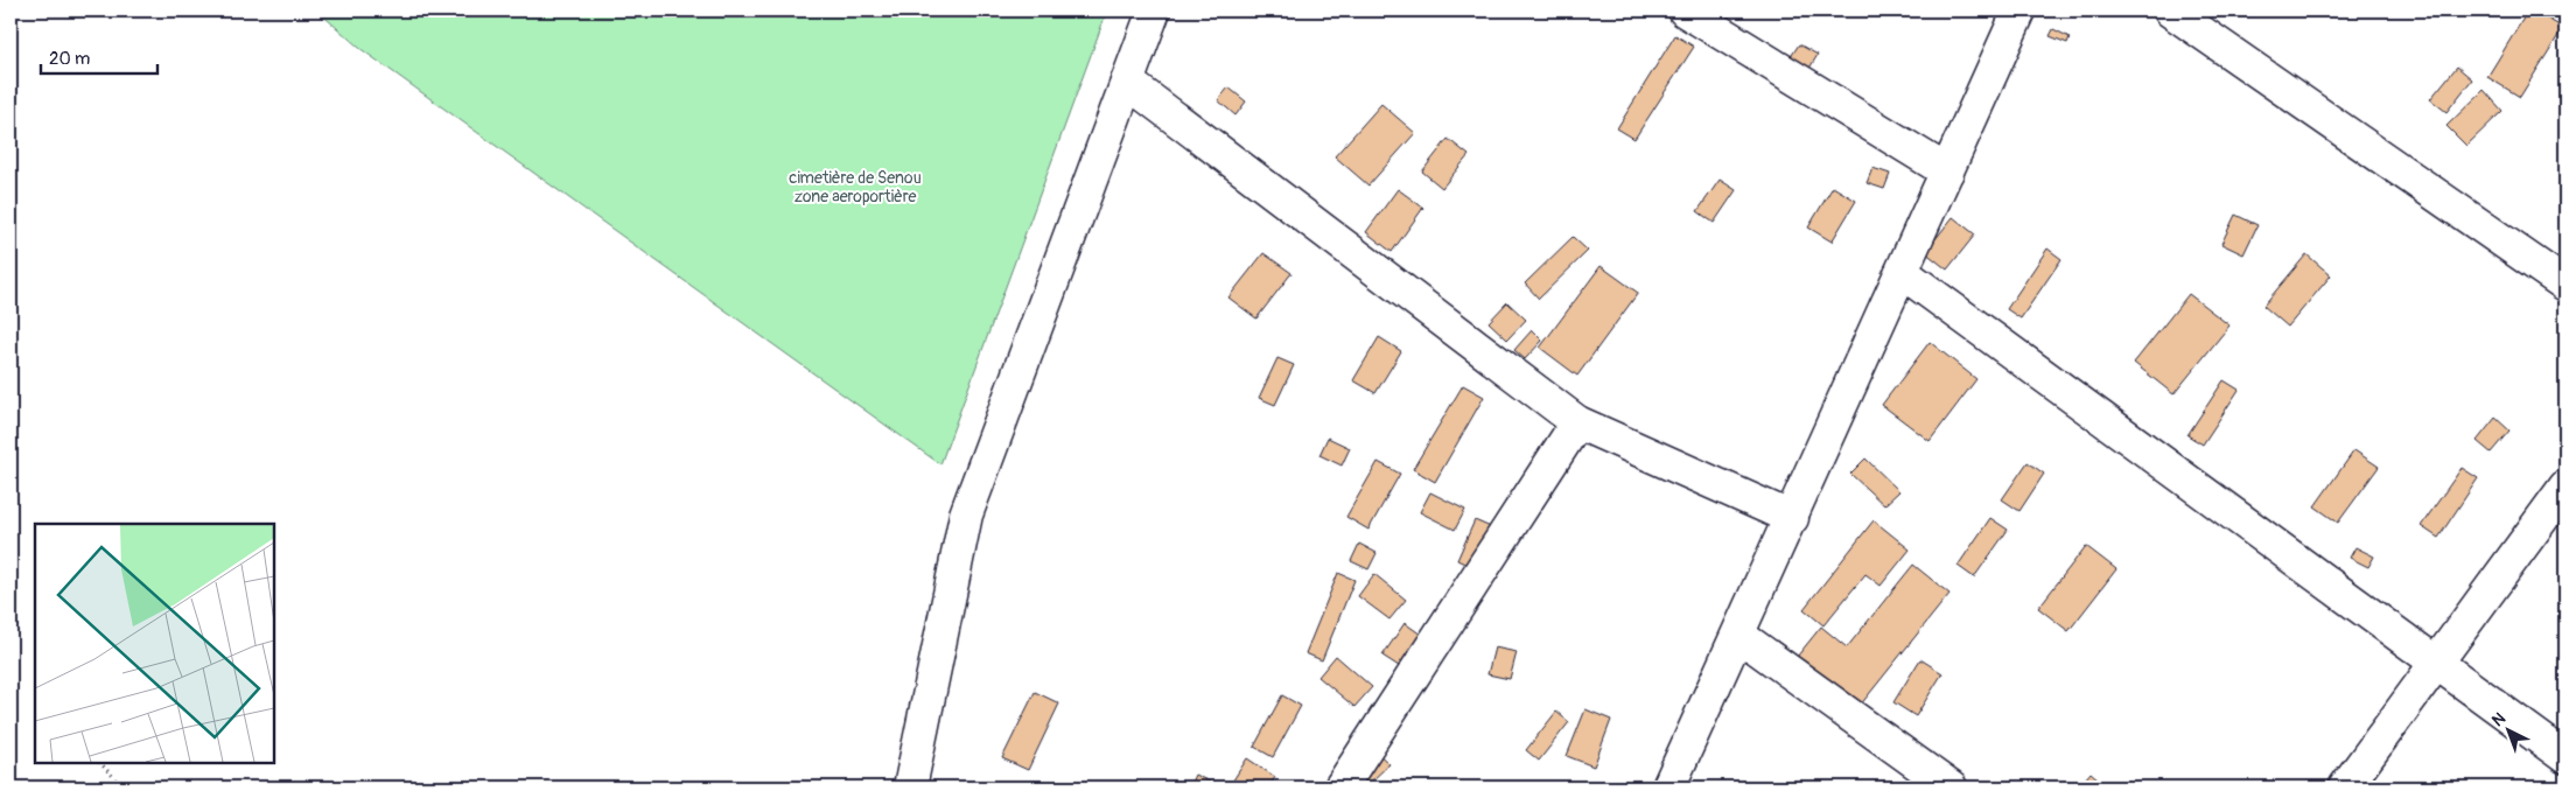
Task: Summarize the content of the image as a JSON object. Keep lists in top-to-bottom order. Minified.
{"parks":["cimetière de Senou zone aeroportière"],"scale_bar":"20 m","north":"top left"}
